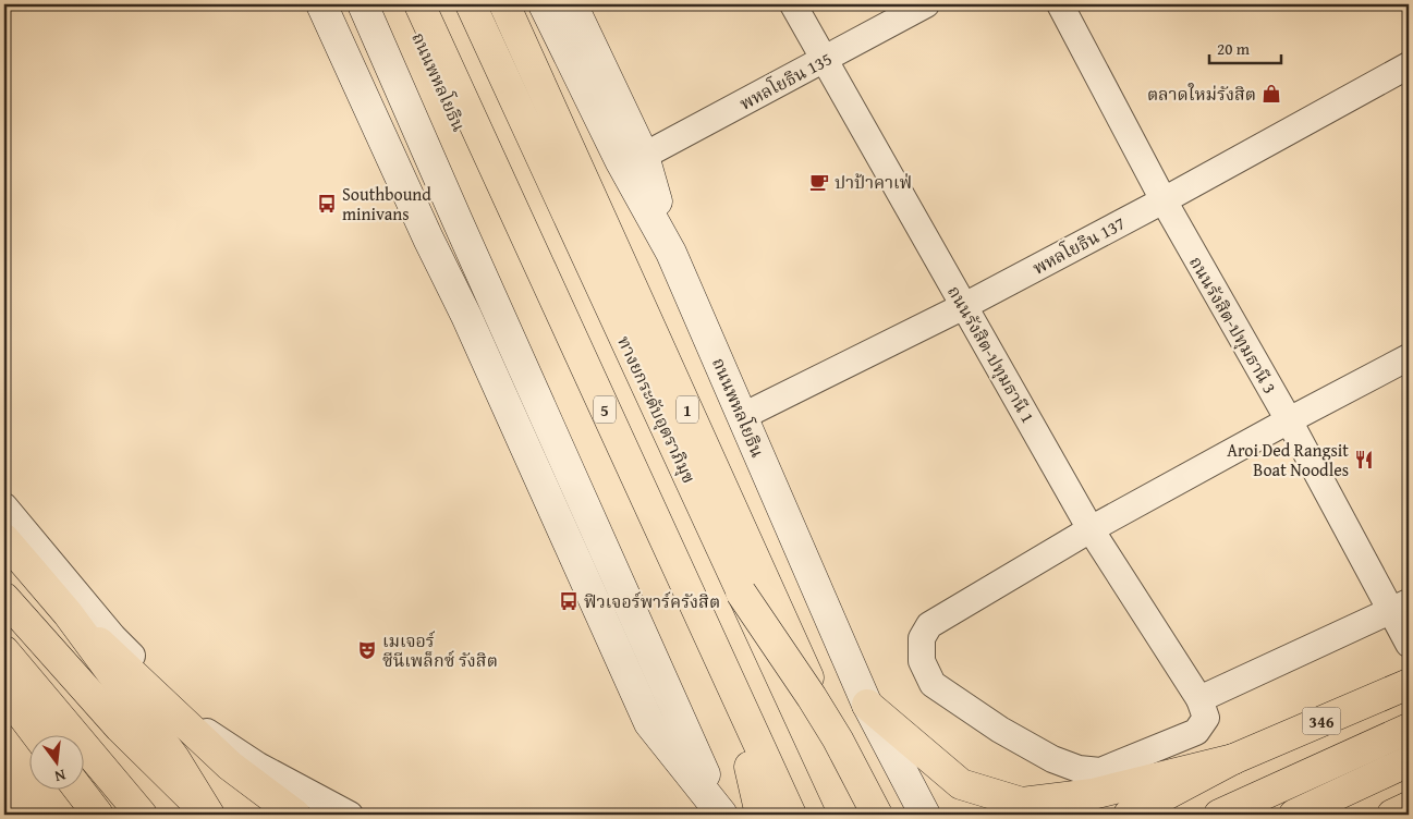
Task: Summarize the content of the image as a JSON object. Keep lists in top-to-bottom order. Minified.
{"streets":{"main road":["ถนนพหลโยธิน","5","ทางยกระดับอุตราภิมุข","1","346"],"street":["พหลโยธิน 135","พหลโยธิน 137","ถนนรังสิต-ปทุมธานี 3","ถนนรังสิต-ปทุมธานี 1"]},"crossings":[["พหลโยธิน 135","ถนนรังสิต-ปทุมธานี 1"],["ถนนพหลโยธิน","พหลโยธิน 137"],["พหลโยธิน 137","ถนนรังสิต-ปทุมธานี 3"],["พหลโยธิน 137","ถนนรังสิต-ปทุมธานี 1"]],"places":{"shop":["ตลาดใหม่รังสิต"],"cafe":["ปาป้าคาเฟ่"],"bus stop":["Southbound minivans","ฟิวเจอร์พาร์ครังสิต"],"restaurant":["Aroi Ded Rangsit Boat Noodles"],"theatre":["เมเจอร์ ซีนีเพล็กซ์ รังสิต"]},"scale_bar":"20 m","north":"bottom"}
